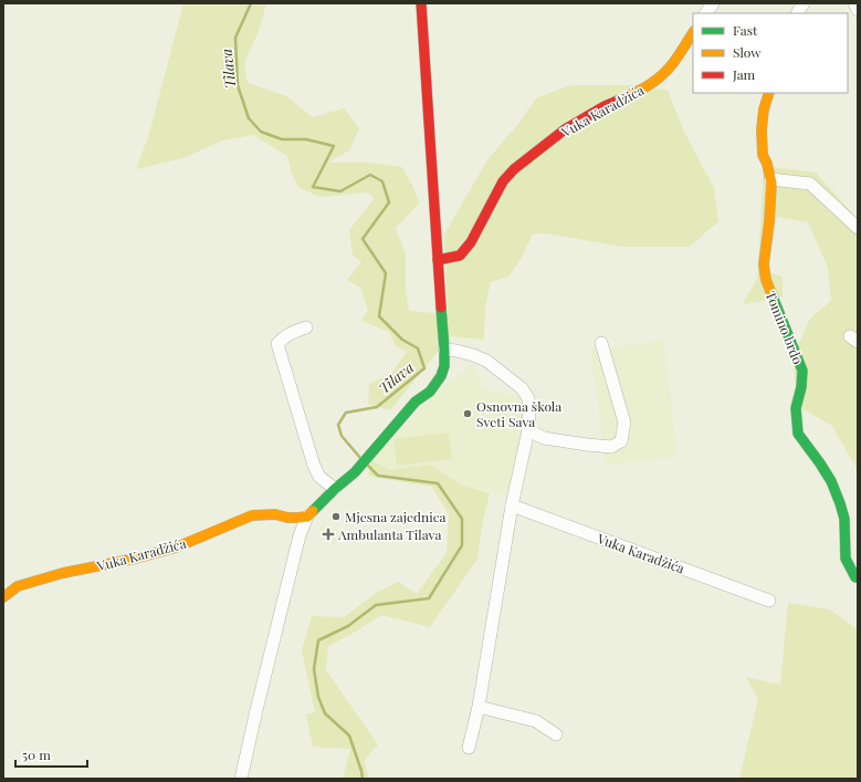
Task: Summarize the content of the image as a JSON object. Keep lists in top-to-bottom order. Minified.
{"streets":{"street":["Vuka Karadžića","Tomino brdo"]},"water":["Tilava"],"places":{"other":["Osnovna škola Sveti Sava","Mjesna zajednica"],"health":["Ambulanta Tilava"]},"legend":["Fast","Slow","Jam"],"scale_bar":"50 m"}
